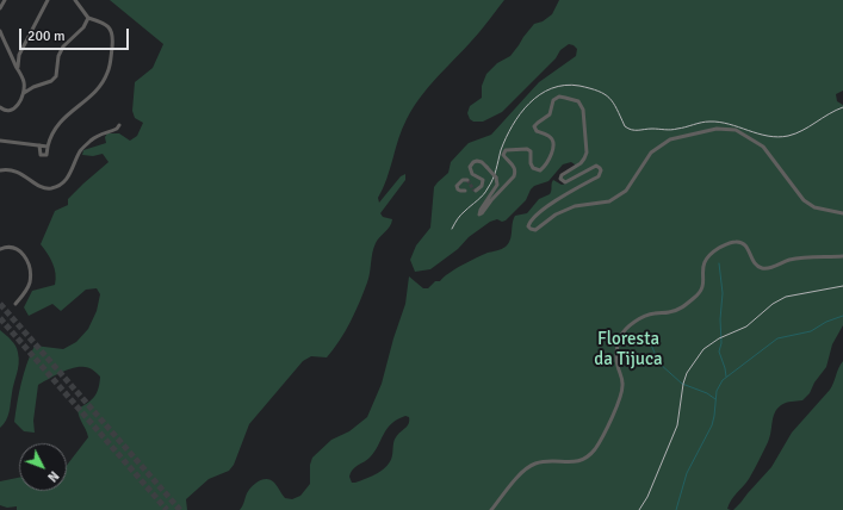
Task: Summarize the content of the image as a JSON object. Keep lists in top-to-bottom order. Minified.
{"parks":["Floresta da Tijuca"],"scale_bar":"200 m","north":"bottom right"}
